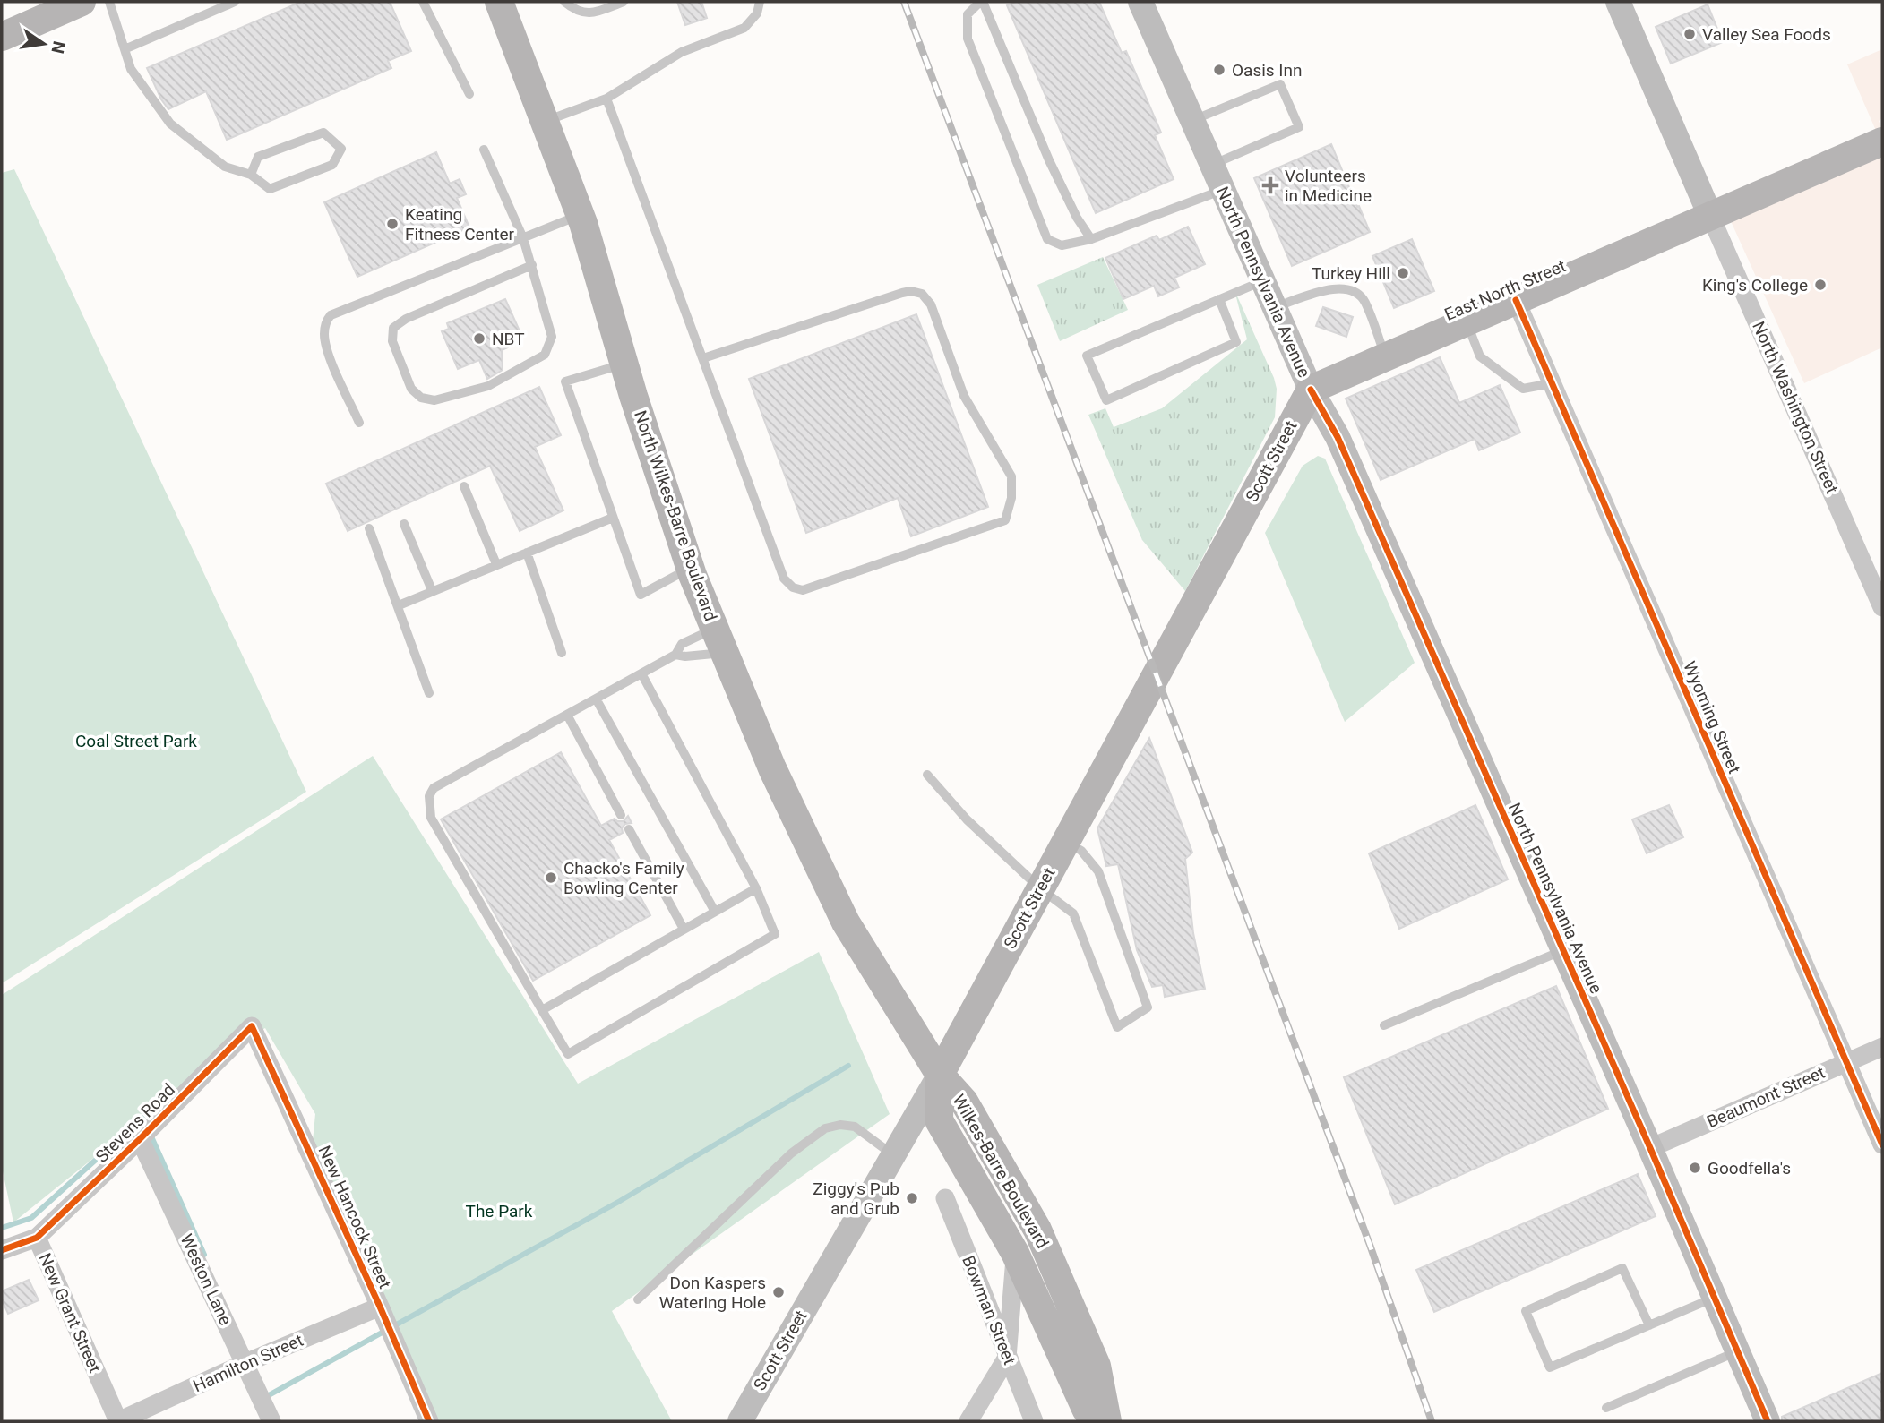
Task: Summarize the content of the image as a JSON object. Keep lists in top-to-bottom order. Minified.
{"streets":{"main road":["East North Street","Scott Street","North Wilkes-Barre Boulevard","Wilkes-Barre Boulevard"],"street":["North Pennsylvania Avenue","North Washington Street","Wyoming Street","Beaumont Street","Stevens Road","New Hancock Street","Weston Lane","Bowman Street","New Grant Street","Hamilton Street"]},"crossings":[["North Pennsylvania Avenue","East North Street"],["North Pennsylvania Avenue","Scott Street"],["North Pennsylvania Avenue","Beaumont Street"],["East North Street","North Washington Street"],["East North Street","Scott Street"],["East North Street","Wyoming Street"],["Scott Street","North Wilkes-Barre Boulevard"],["Scott Street","Wilkes-Barre Boulevard"],["North Wilkes-Barre Boulevard","Wilkes-Barre Boulevard"],["Wyoming Street","Beaumont Street"],["Stevens Road","New Hancock Street"],["Stevens Road","Weston Lane"],["Stevens Road","New Grant Street"],["New Hancock Street","Hamilton Street"],["Weston Lane","Hamilton Street"],["New Grant Street","Hamilton Street"]],"parks":["Coal Street Park","The Park"],"places":{"other":["Valley Sea Foods","Oasis Inn","Keating Fitness Center","Turkey Hill","King's College","NBT","Chacko's Family Bowling Center","Goodfella's","Ziggy's Pub and Grub","Don Kaspers Watering Hole"],"health":["Volunteers in Medicine"]},"north":"right"}
